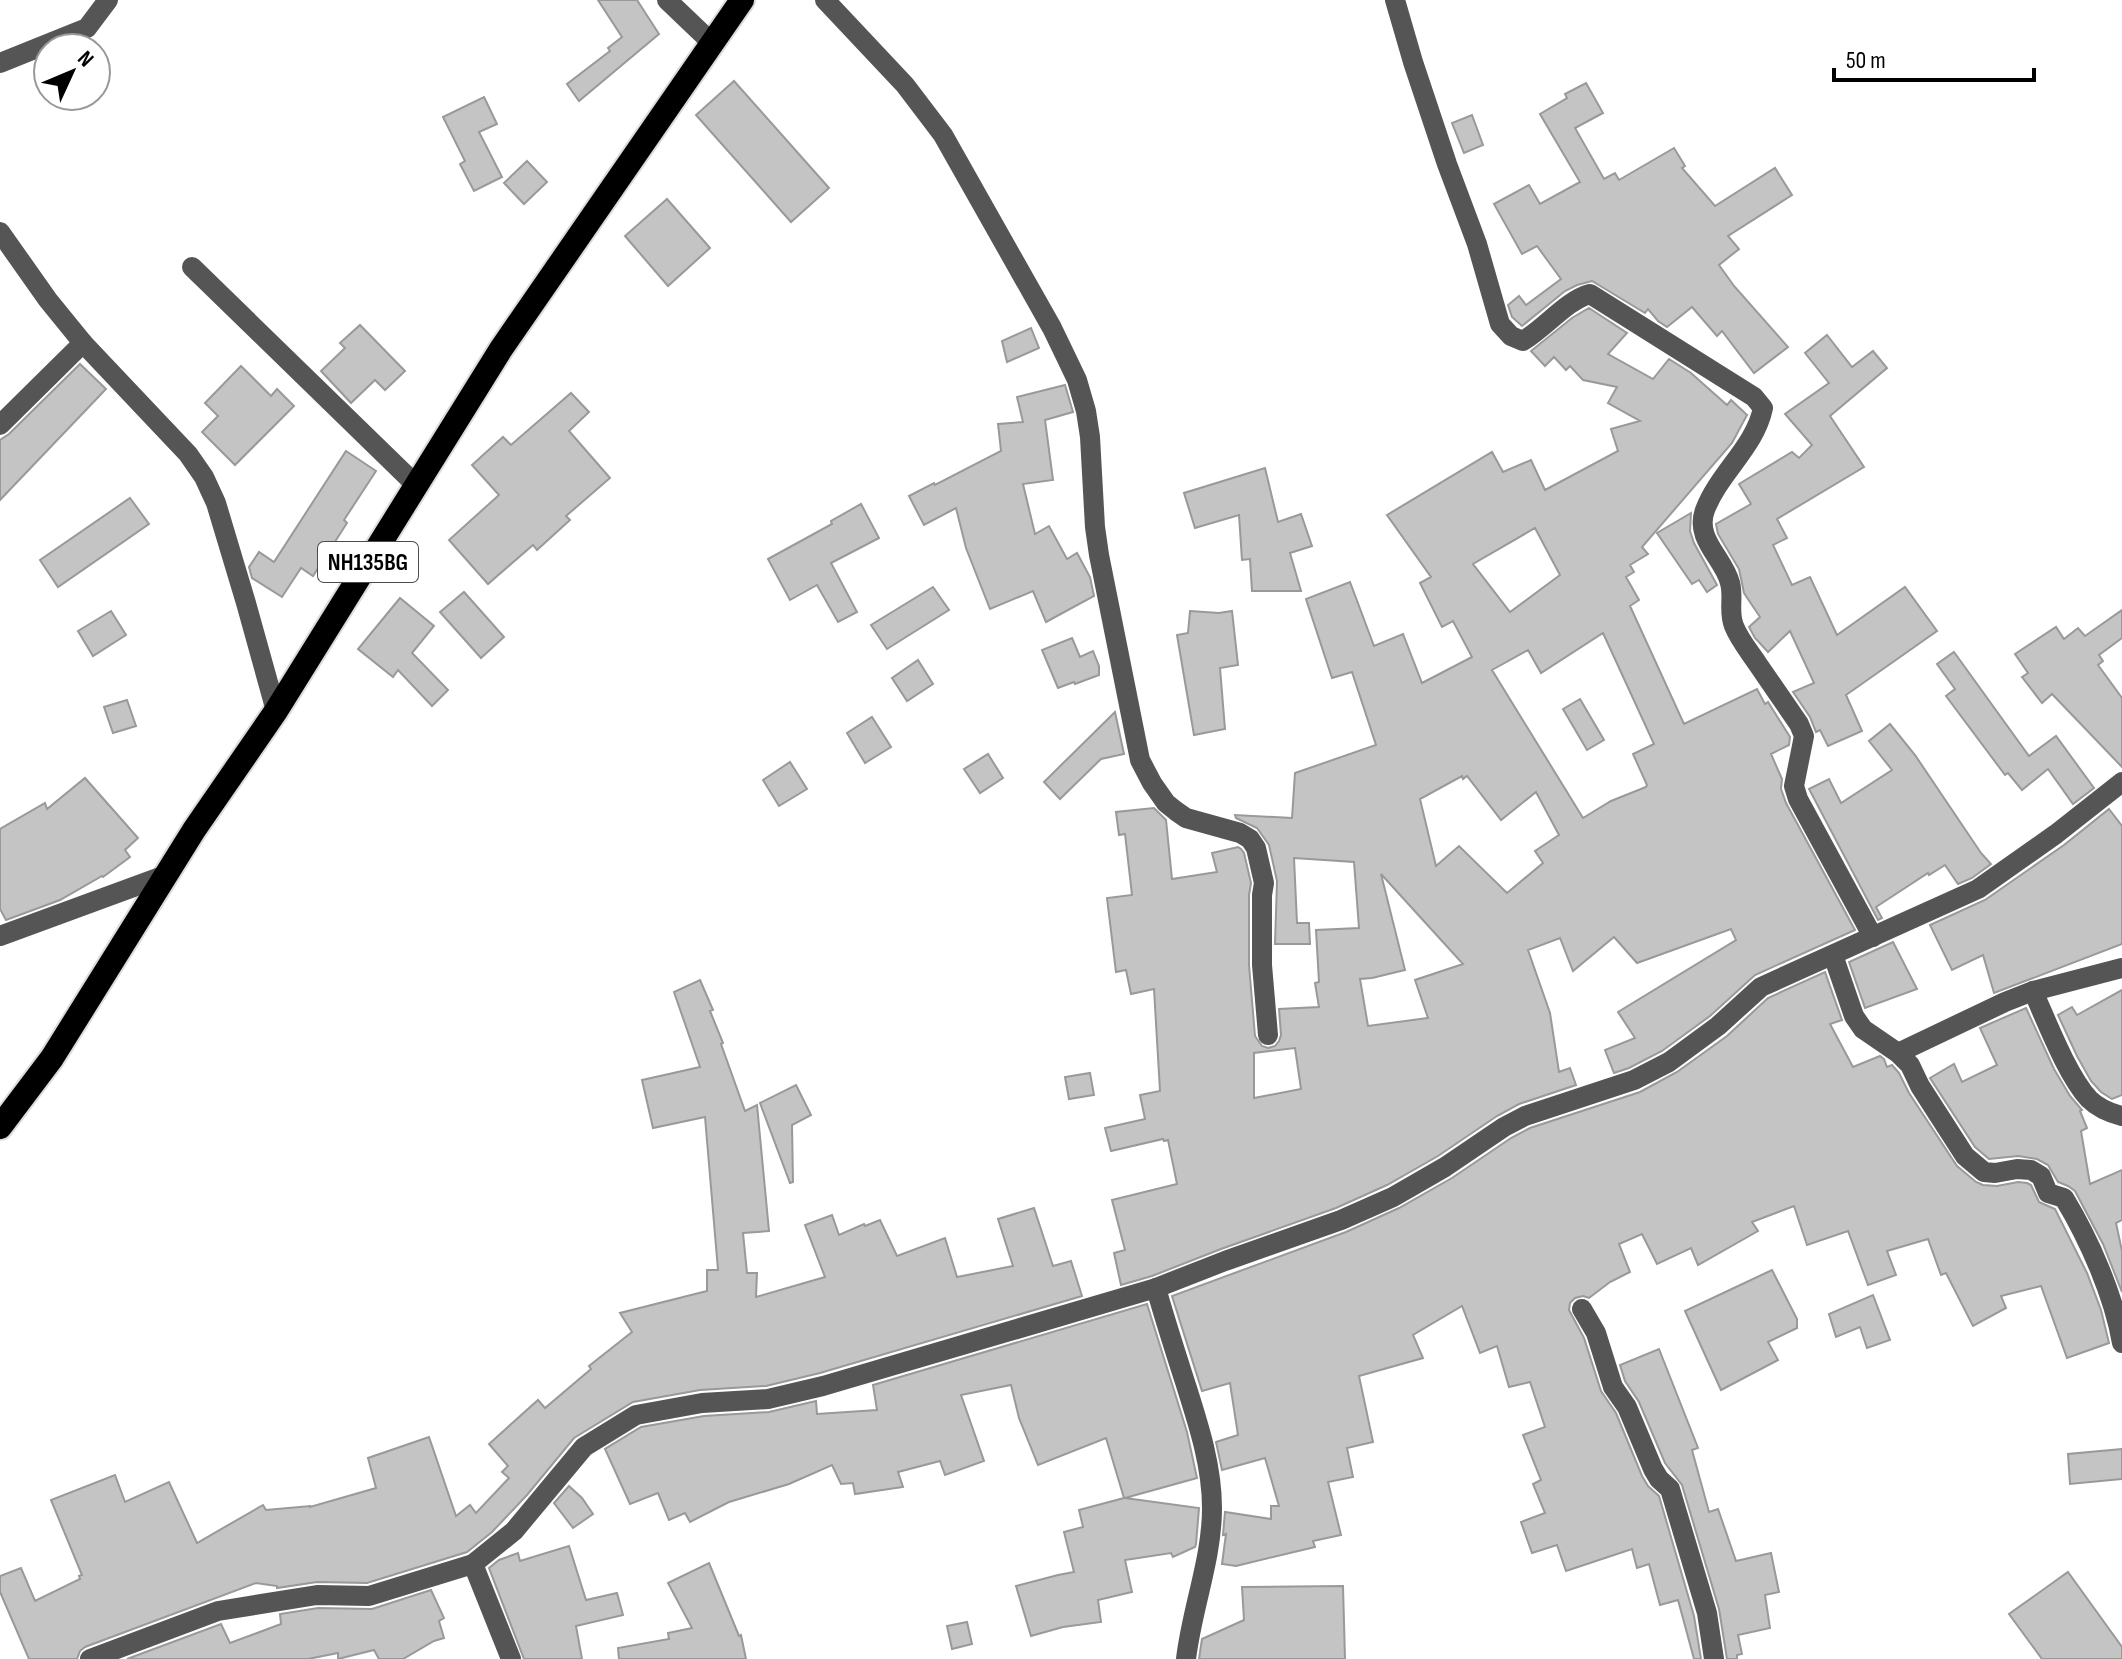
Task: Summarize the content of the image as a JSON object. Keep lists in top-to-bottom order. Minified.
{"streets":{"highway":["NH135BG"]},"scale_bar":"50 m","north":"top right"}
